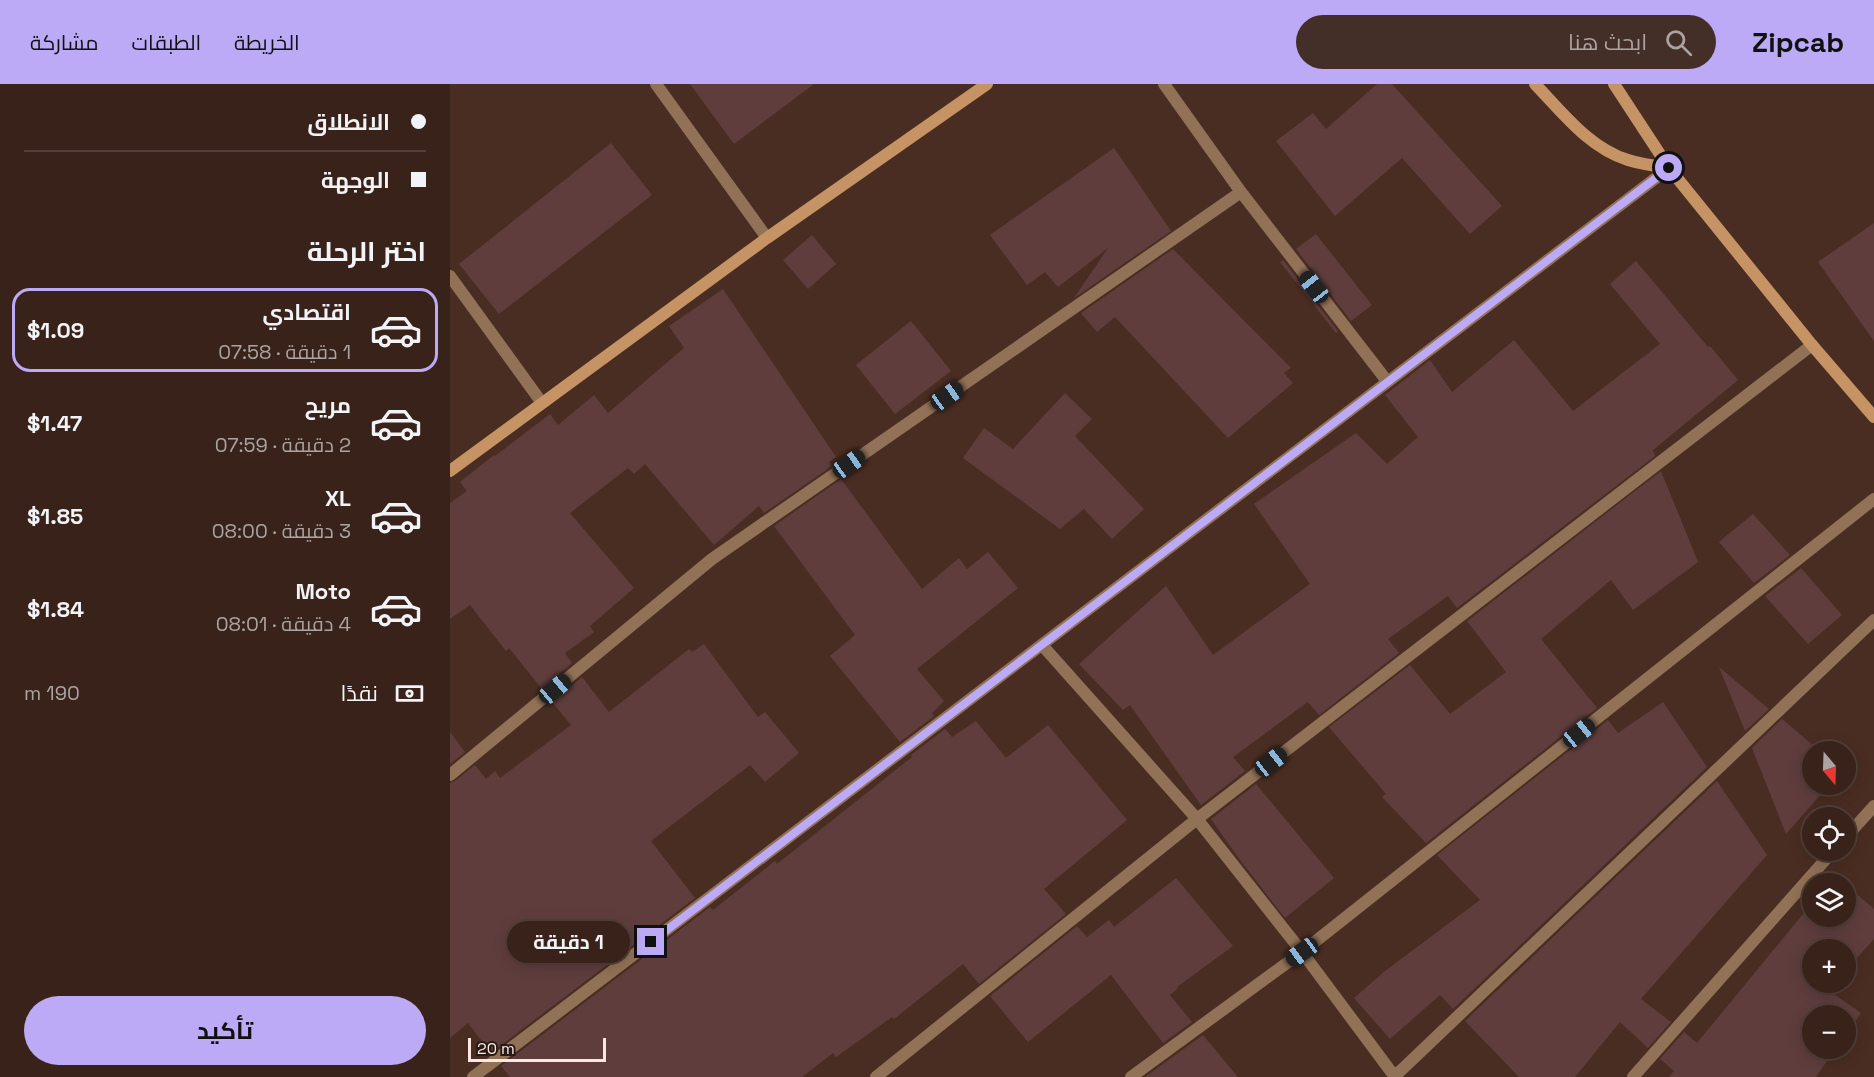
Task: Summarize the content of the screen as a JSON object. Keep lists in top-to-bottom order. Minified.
{"scale_bar":"20 m","north":"bottom","page":{"header":"Zipcab","search":"ابحث هنا","nav":["الخريطة","الطبقات","مشاركة"],"banner":["الانطلاق","الوجهة"],"heading":"اختر الرحلة","list":[{"name":"اقتصادي","note":"1 دقيقة · 07:58","value":"$1.09"},{"name":"مريح","note":"2 دقيقة · 07:59","value":"$1.47"},{"name":"XL","note":"3 دقيقة · 08:00","value":"$1.85"},{"name":"Moto","note":"4 دقيقة · 08:01","value":"$1.84"}],"pay":["نقدًا","190 m"],"map_buttons":["+","−"],"bubble":"1 دقيقة","buttons":"تأكيد","scale":"20 m"}}
